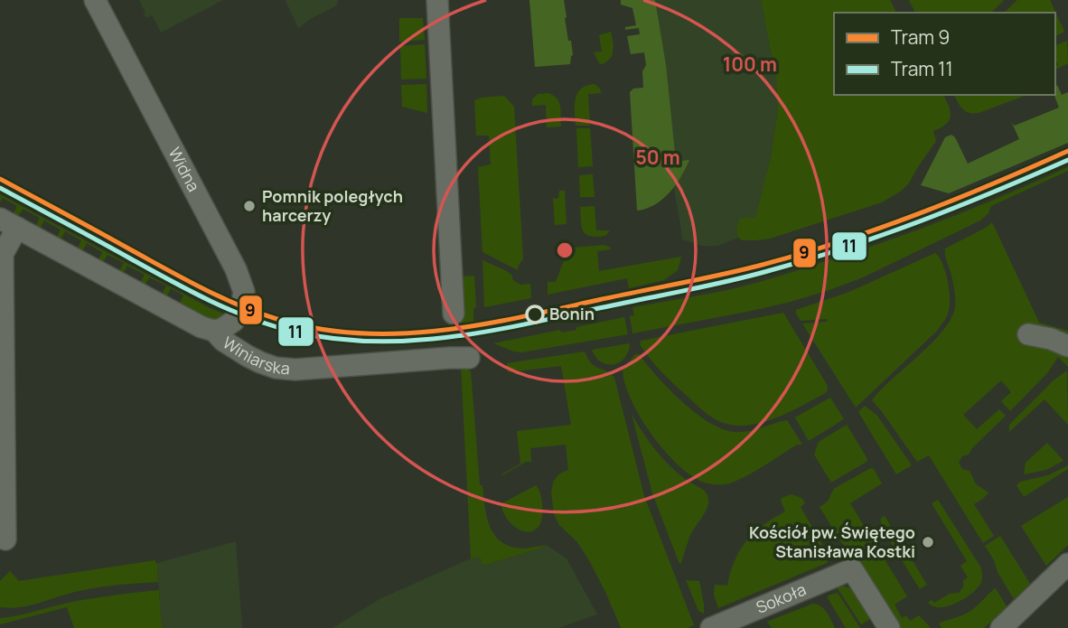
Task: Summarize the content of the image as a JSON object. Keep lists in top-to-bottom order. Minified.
{"streets":{"street":["Widna","Winiarska","Sokoła"]},"crossings":[["Widna","Winiarska"]],"places":["Pomnik poległych harcerzy","Bonin","Kościół pw. Świętego Stanisława Kostki"],"lines":["tram line 9","tram line 11"],"legend":["Tram 9","Tram 11"],"rings":["100 m","50 m"]}
